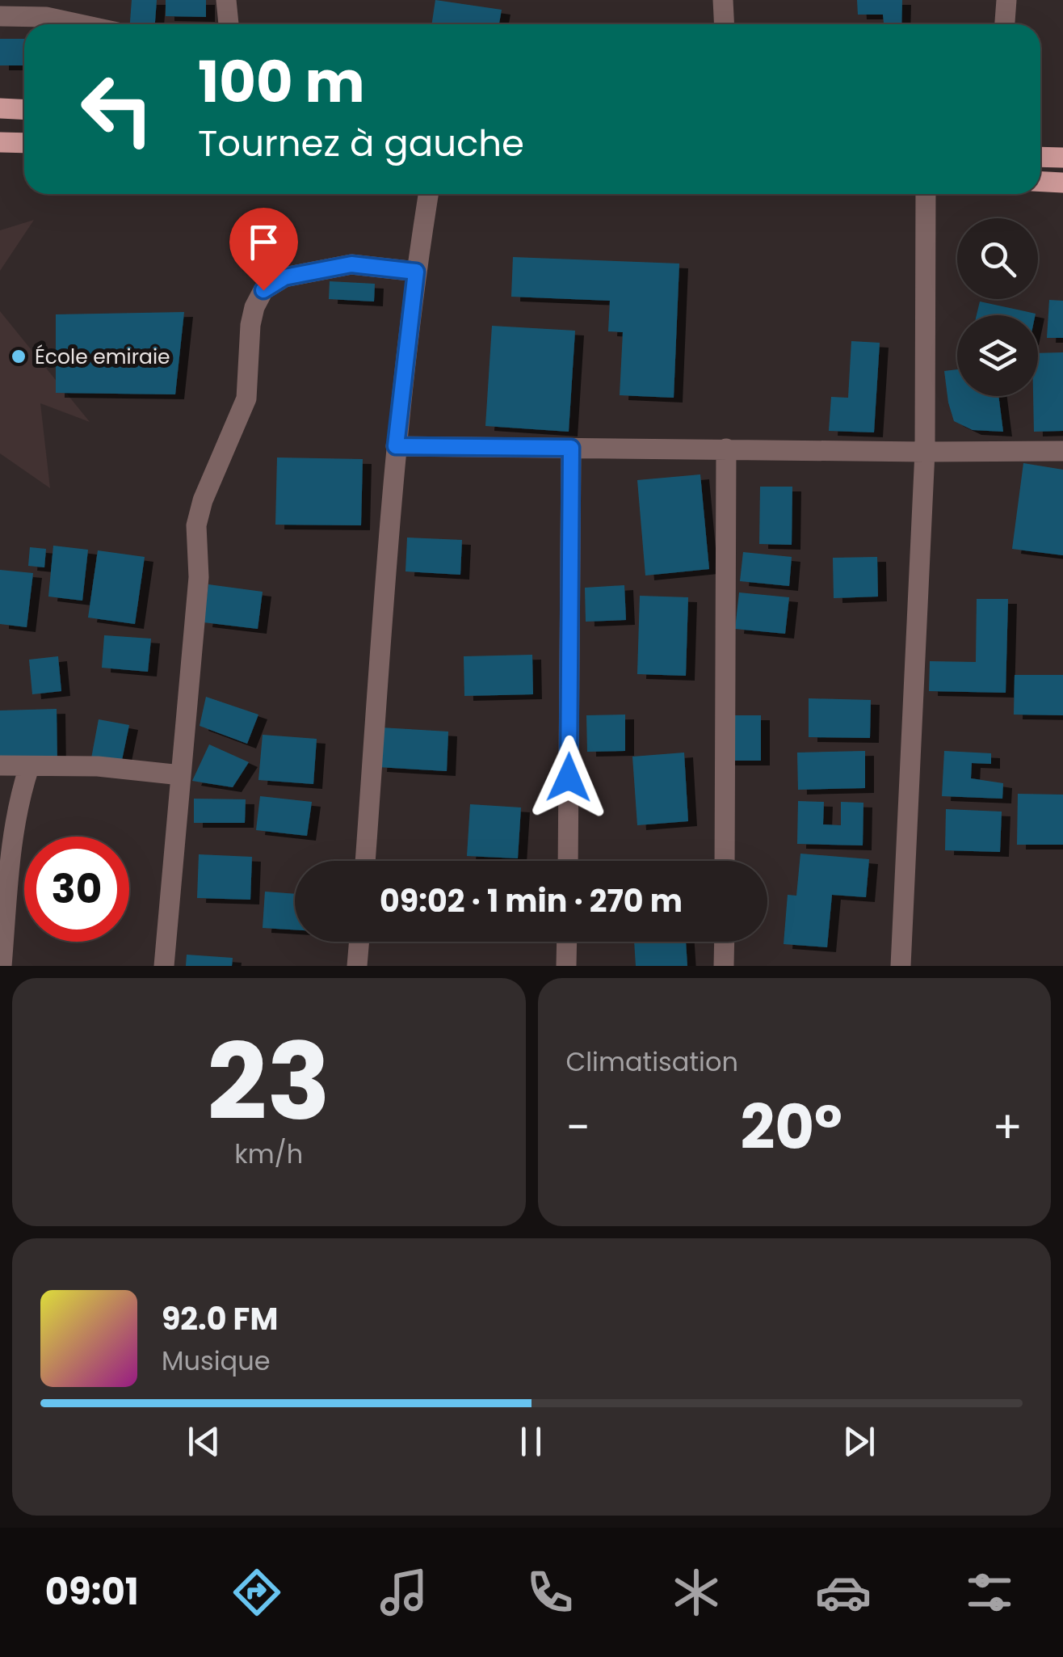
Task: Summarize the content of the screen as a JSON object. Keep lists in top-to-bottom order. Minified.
{"places":["École emiraie"],"page":{"turn":["100 m","Tournez à gauche"],"limit":"30","trip":"09:02 · 1 min · 270 m","tile":[["23","km/h"],"Climatisation"],"heat":["−","20°","+"],"song":["92.0 FM","Musique"],"tabs":"09:01"}}
